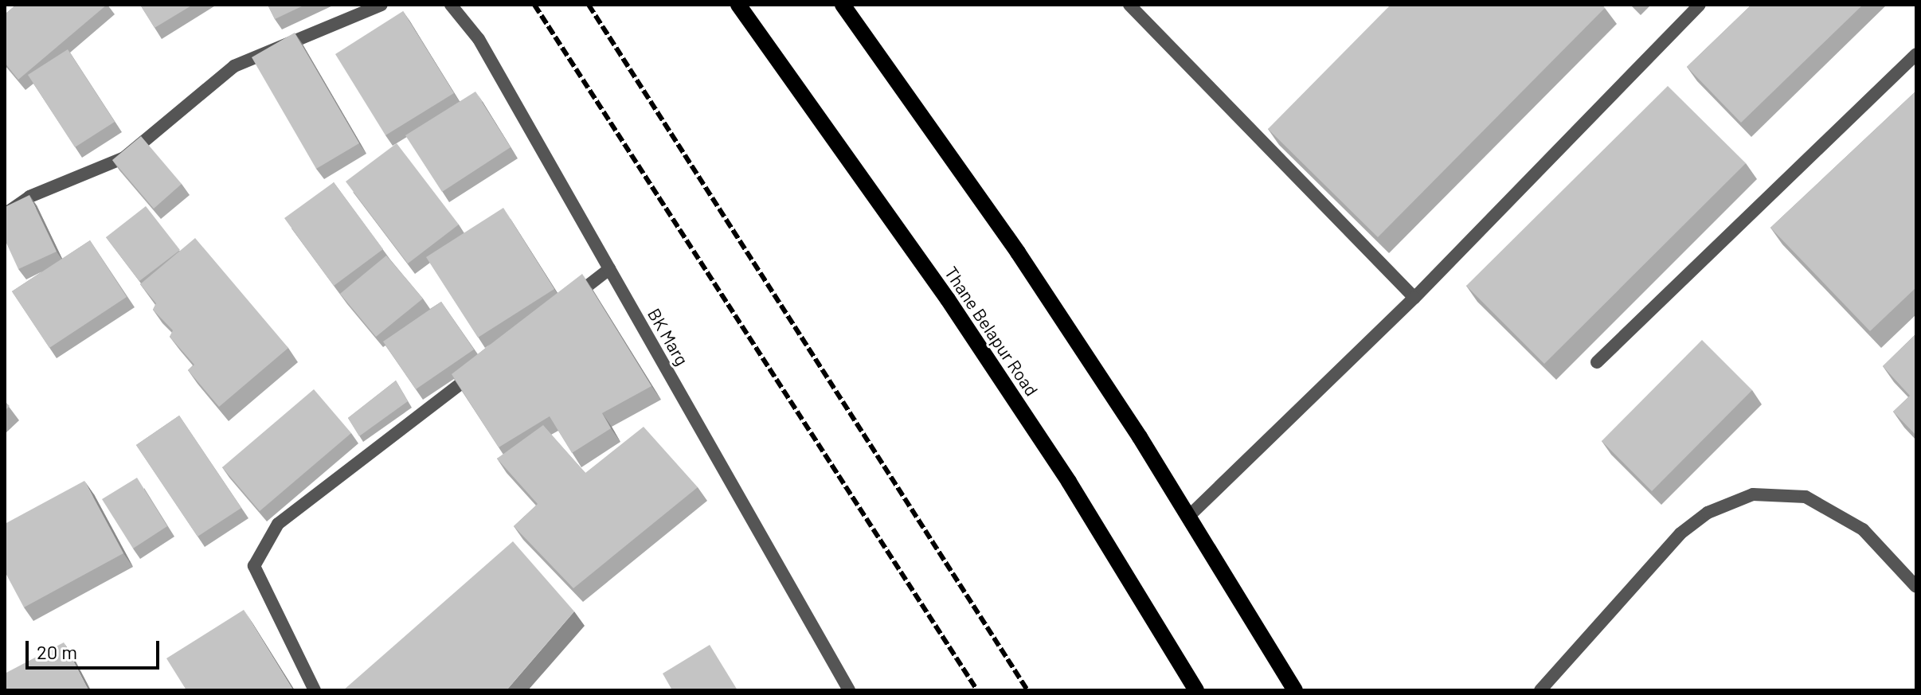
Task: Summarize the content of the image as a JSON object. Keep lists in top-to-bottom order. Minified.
{"streets":{"main road":["Thane Belapur Road"],"street":["BK Marg"]},"scale_bar":"20 m"}
